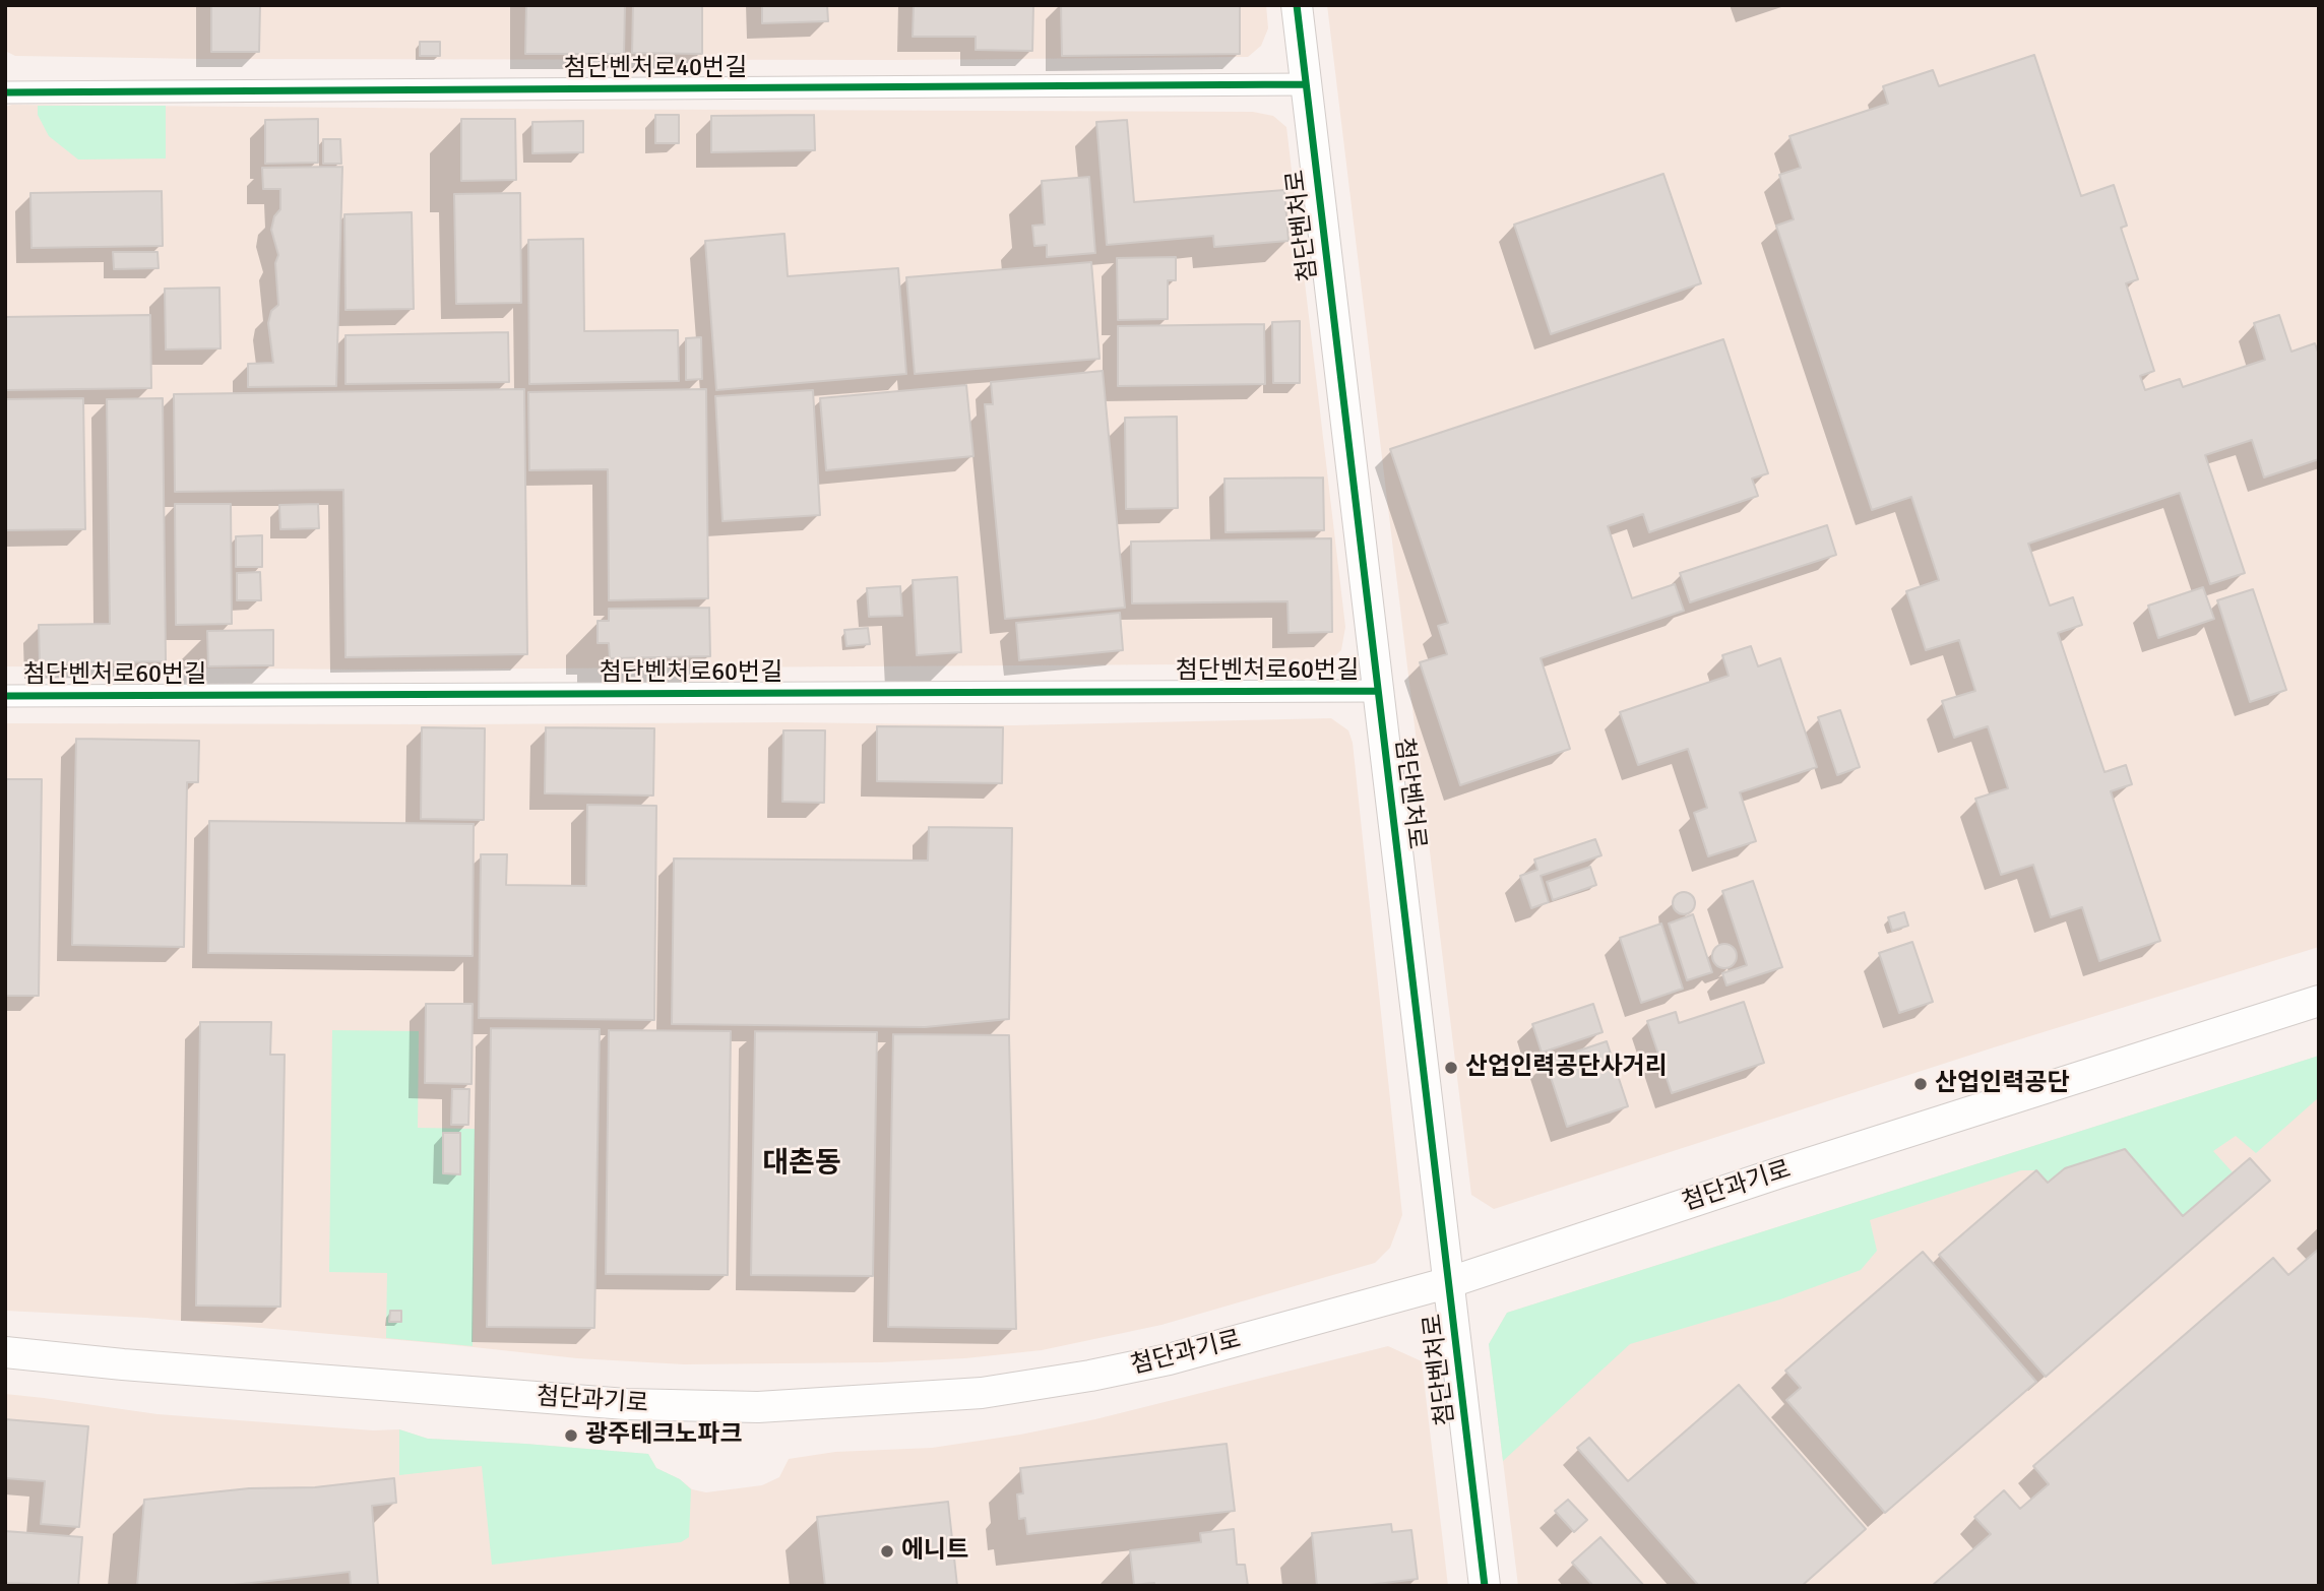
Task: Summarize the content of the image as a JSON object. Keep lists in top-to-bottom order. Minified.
{"streets":{"main road":["첨단벤처로","첨단과기로"],"street":["첨단벤처로40번길","첨단벤처로60번길"]},"crossings":[["첨단벤처로40번길","첨단벤처로"],["첨단벤처로","첨단벤처로60번길"],["첨단벤처로","첨단과기로"]],"districts":["대촌동"],"places":["산업인력공단사거리","산업인력공단","광주테크노파크","에니트"]}
